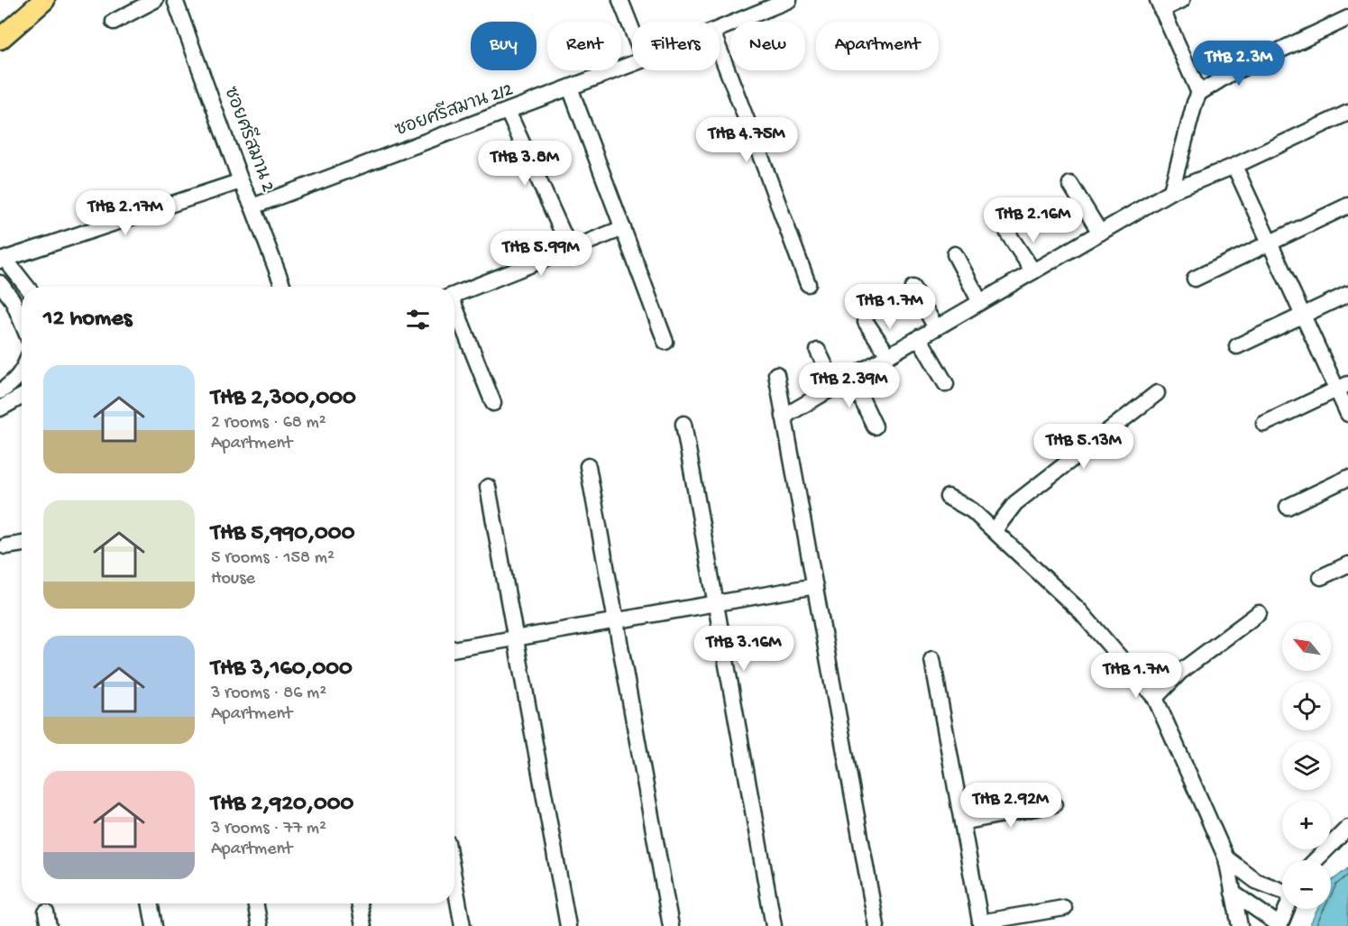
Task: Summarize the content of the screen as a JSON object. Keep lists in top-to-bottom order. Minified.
{"streets":{"street":["ซอยศรีสมาน 2/2","ซอยศรีสมาน 2"]},"crossings":[["ซอยศรีสมาน 2/2","ซอยศรีสมาน 2"]],"north":"top left","page":{"chip":["Buy","Rent","Filters","New","Apartment"],"price":["THB 2.3M","THB 4.75M","THB 3.8M","THB 2.17M","THB 2.16M","THB 5.99M","THB 1.7M","THB 2.39M","THB 5.13M","THB 3.16M","THB 1.7M","THB 2.92M"],"heading":"12 homes","list":[{"name":"THB 2,300,000","note":"2 rooms · 68 m² · Apartment"},{"name":"THB 5,990,000","note":"5 rooms · 158 m² · House"},{"name":"THB 3,160,000","note":"3 rooms · 86 m² · Apartment"},{"name":"THB 2,920,000","note":"3 rooms · 77 m² · Apartment"}],"map_buttons":["+","−"]}}
